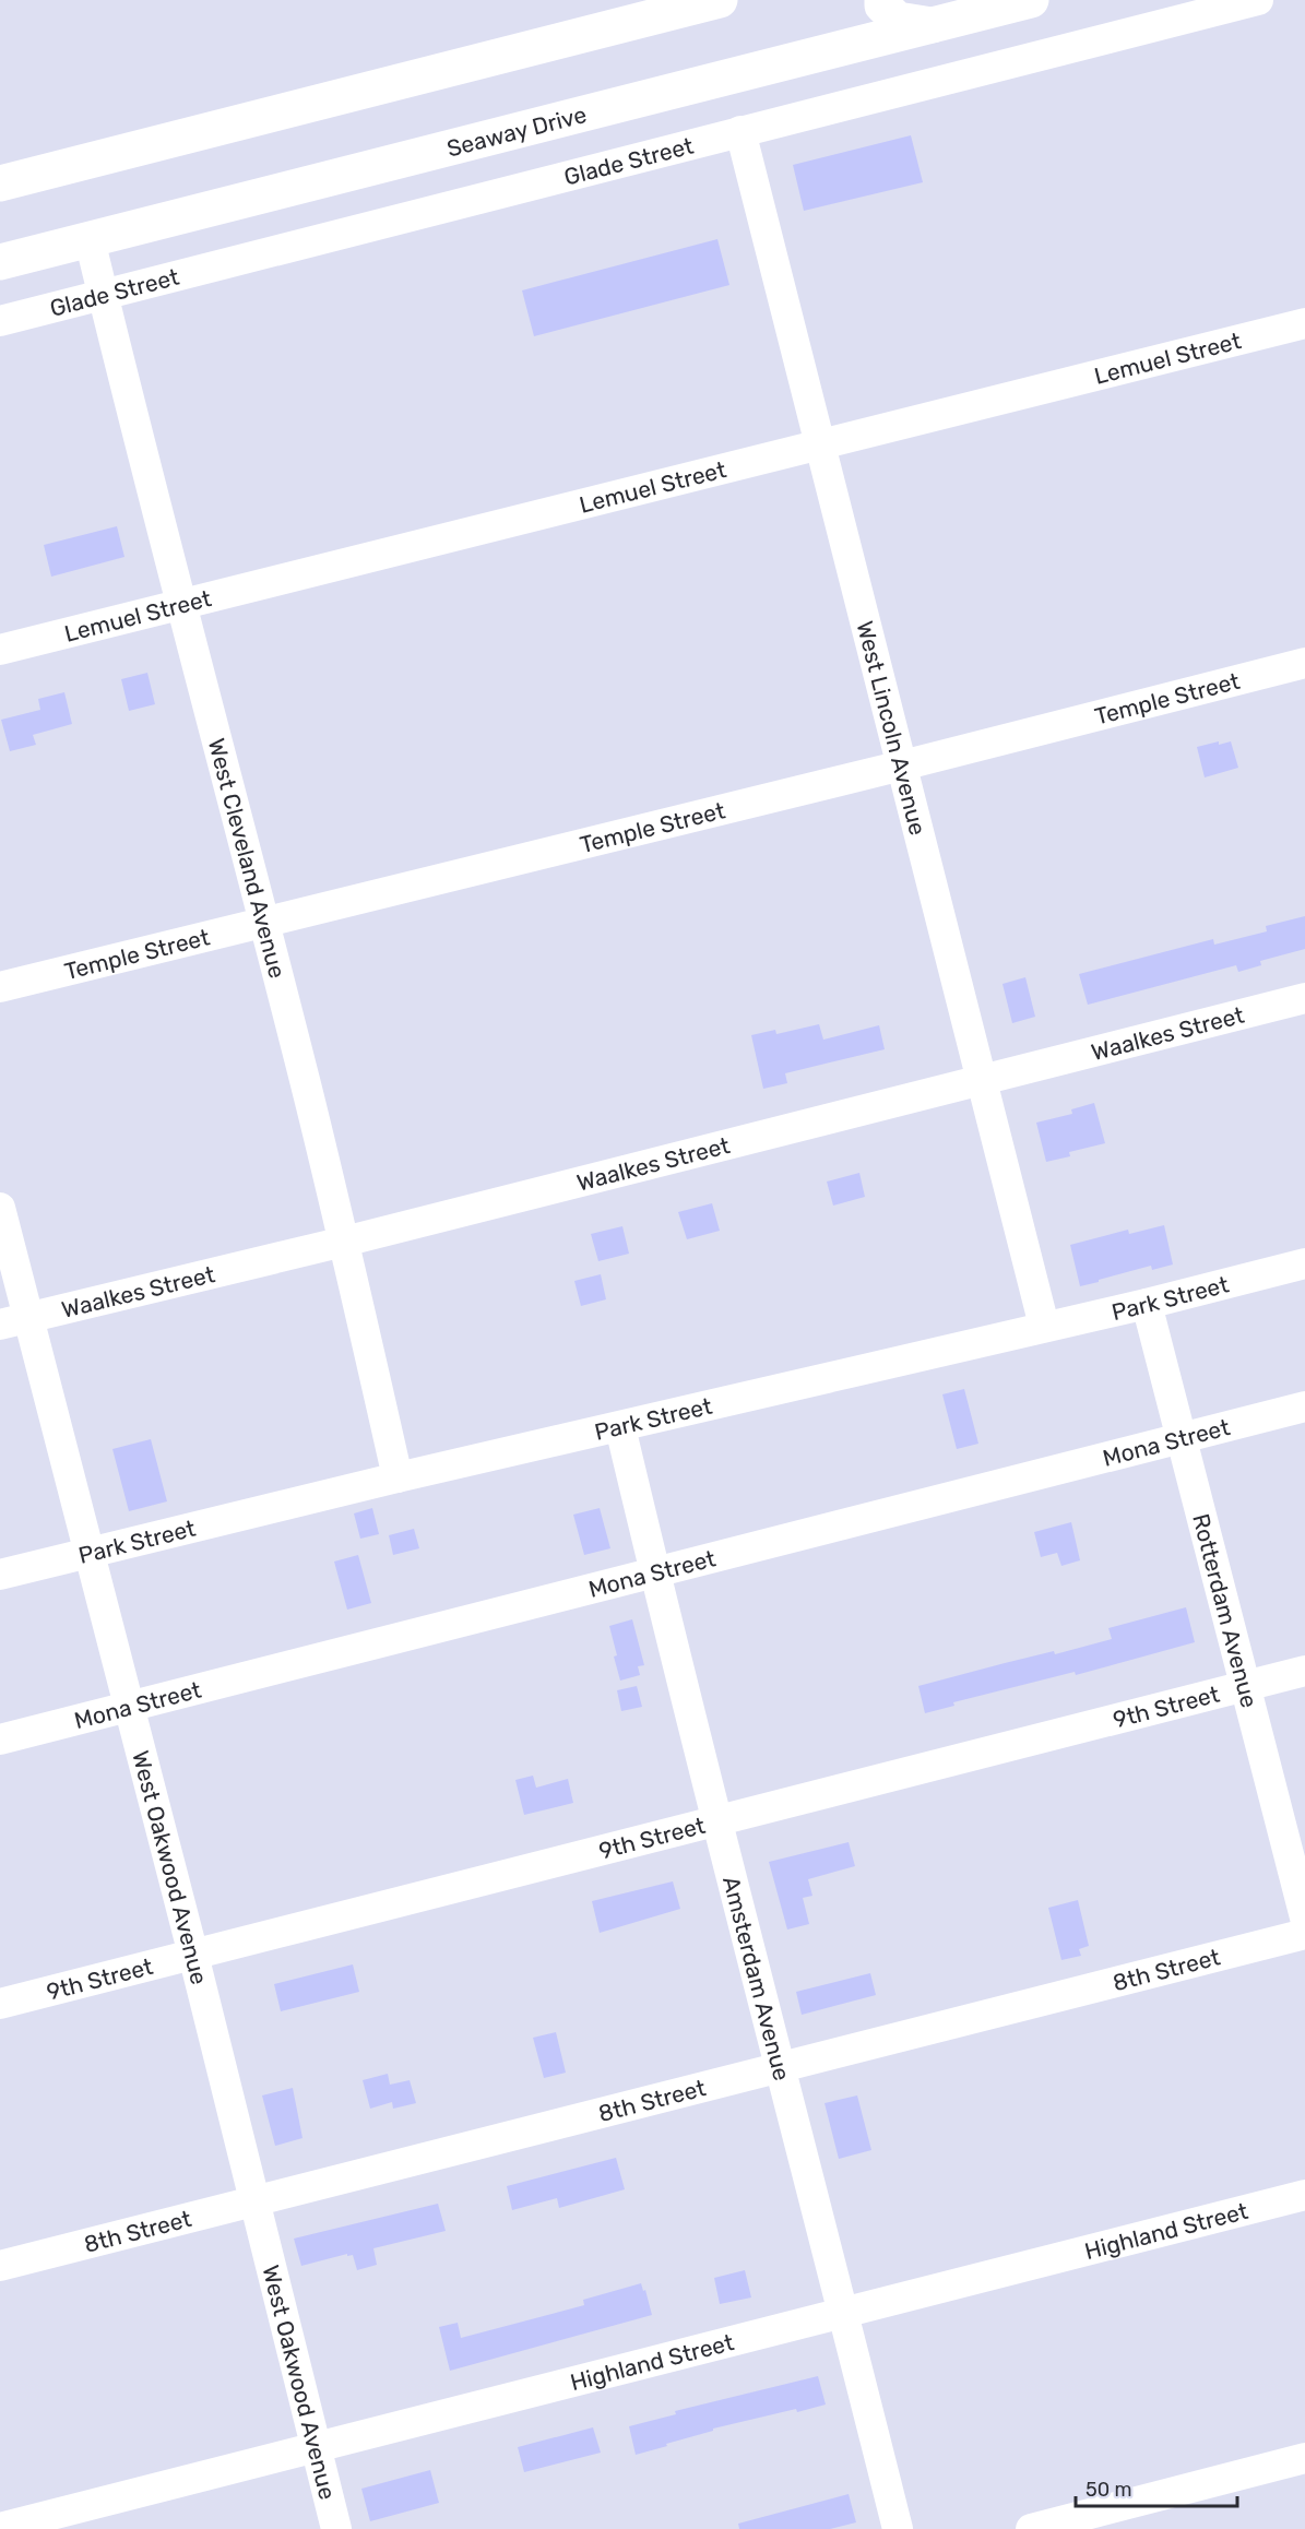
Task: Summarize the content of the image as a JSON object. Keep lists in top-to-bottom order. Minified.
{"streets":{"highway":["Seaway Drive"],"street":["Glade Street","Lemuel Street","Temple Street","West Lincoln Avenue","West Cleveland Avenue","Waalkes Street","Park Street","Mona Street","Rotterdam Avenue","9th Street","West Oakwood Avenue","8th Street","Amsterdam Avenue","Highland Street"]},"crossings":[["Seaway Drive","West Cleveland Avenue"],["Glade Street","West Lincoln Avenue"],["Glade Street","West Cleveland Avenue"],["Lemuel Street","West Lincoln Avenue"],["Lemuel Street","West Cleveland Avenue"],["Temple Street","West Lincoln Avenue"],["Temple Street","West Cleveland Avenue"],["West Lincoln Avenue","Waalkes Street"],["West Lincoln Avenue","Park Street"],["West Cleveland Avenue","Waalkes Street"],["West Cleveland Avenue","Park Street"],["Waalkes Street","West Oakwood Avenue"],["Park Street","Rotterdam Avenue"],["Park Street","West Oakwood Avenue"],["Park Street","Amsterdam Avenue"],["Mona Street","Rotterdam Avenue"],["Mona Street","West Oakwood Avenue"],["Mona Street","Amsterdam Avenue"],["Rotterdam Avenue","9th Street"],["9th Street","West Oakwood Avenue"],["9th Street","Amsterdam Avenue"],["West Oakwood Avenue","8th Street"],["West Oakwood Avenue","Highland Street"],["8th Street","Amsterdam Avenue"],["Amsterdam Avenue","Highland Street"]],"scale_bar":"50 m"}
